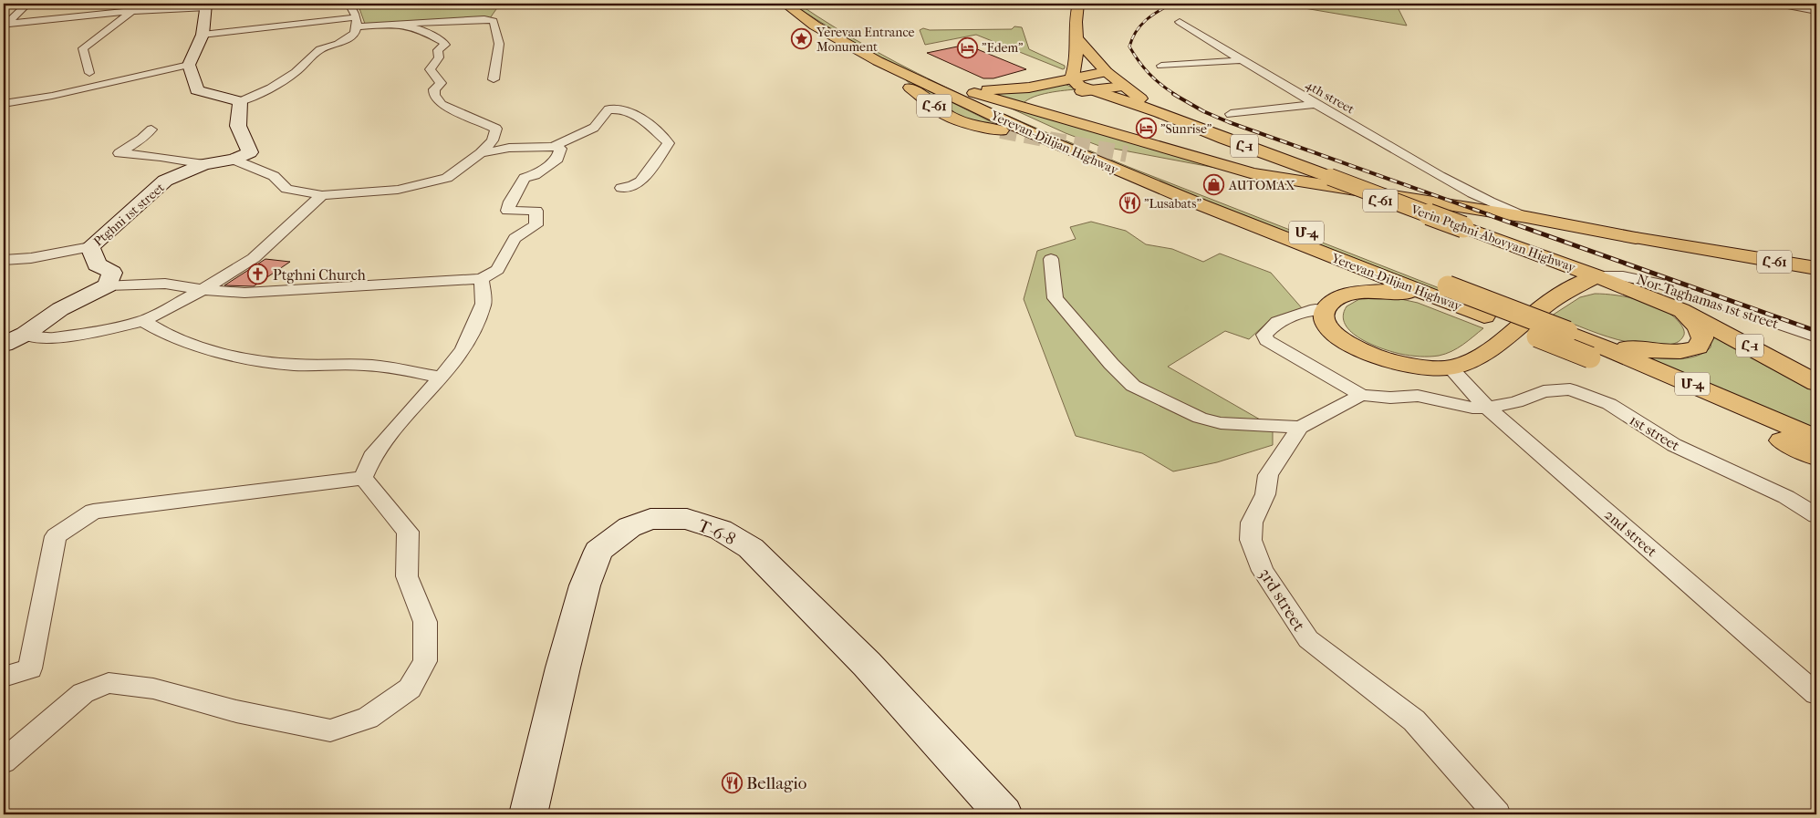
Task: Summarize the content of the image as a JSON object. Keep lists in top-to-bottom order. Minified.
{"streets":{"main road":["Հ-61","Yerevan-Dilijan Highway","Հ-1","Մ-4","Verin Ptghni-Abovyan Highway"],"street":["4th street","Ptghni 1st street","Nor Taghamas 1st street","1st street","T-6-8","2nd street","3rd street"]},"crossings":[["4th street","Հ-61"],["Հ-61","Yerevan-Dilijan Highway"],["Հ-1","Verin Ptghni-Abovyan Highway"],["Հ-1","Nor Taghamas 1st street"],["Verin Ptghni-Abovyan Highway","Nor Taghamas 1st street"],["1st street","2nd street"]],"places":{"place":["Yerevan Entrance Monument"],"hotel":["\"Edem\"","\"Sunrise\""],"shop":["AUTOMAX"],"restaurant":["\"Lusabats\"","Bellagio"],"church":["Ptghni Church"]}}
